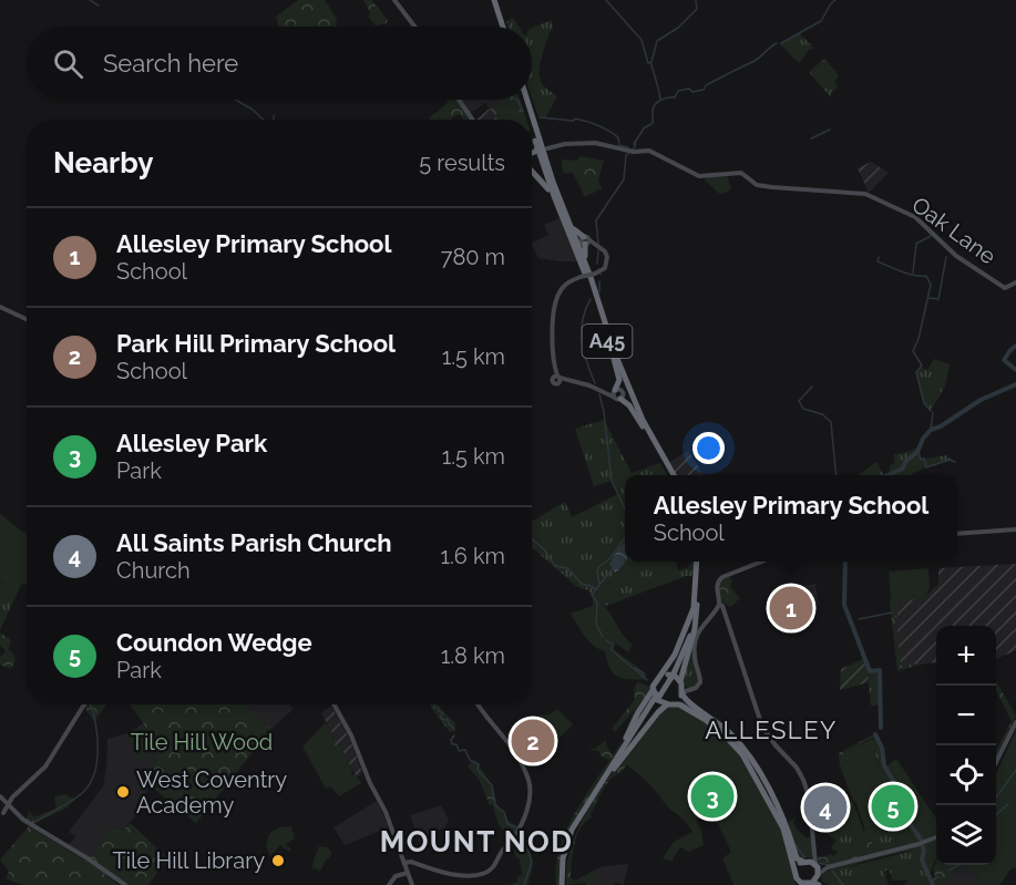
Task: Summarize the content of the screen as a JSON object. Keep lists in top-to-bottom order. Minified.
{"streets":{"highway":["A45"],"street":["Oak Lane"]},"crossings":[["Oak Lane","A45"]],"districts":["ALLESLEY","MOUNT NOD"],"parks":["Tile Hill Wood"],"places":["West Coventry Academy","Tile Hill Library"],"page":{"search":"Search here","heading":["Nearby","5 results"],"list":[{"mark":"1","name":"Allesley Primary School","note":"School","value":"780 m"},{"mark":"2","name":"Park Hill Primary School","note":"School","value":"1.5 km"},{"mark":"3","name":"Allesley Park","note":"Park","value":"1.5 km"},{"mark":"4","name":"All Saints Parish Church","note":"Church","value":"1.6 km"},{"mark":"5","name":"Coundon Wedge","note":"Park","value":"1.8 km"}],"popup":["Allesley Primary School","School"],"pins":["1","2","3","5","4"],"map_buttons":["+","−"]}}
